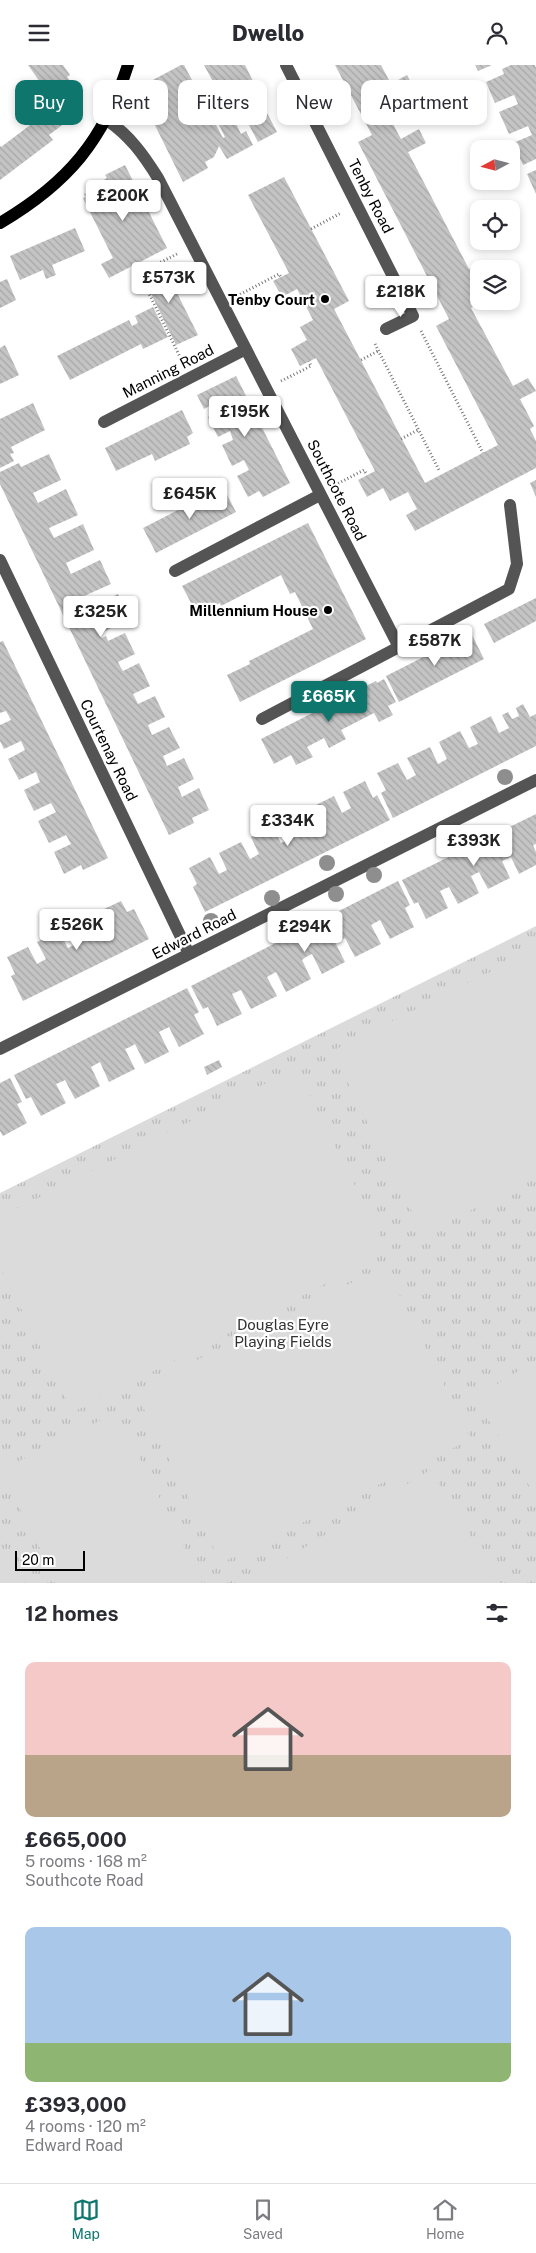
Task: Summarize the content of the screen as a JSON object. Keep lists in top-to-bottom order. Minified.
{"streets":{"street":["Tenby Road","Manning Road","Southcote Road","Courtenay Road","Edward Road"]},"crossings":[["Manning Road","Southcote Road"],["Courtenay Road","Edward Road"]],"parks":["Douglas Eyre Playing Fields"],"places":["Tenby Court","Millennium House"],"scale_bar":"20 m","north":"left","page":{"header":"Dwello","chip":["Buy","Rent","Filters","New","Apartment"],"price":["£200K","£573K","£218K","£195K","£645K","£325K","£587K","£665K","£334K","£393K","£526K","£294K"],"scale":"20 m","heading":"12 homes","list":[{"name":"£665,000","note":"5 rooms · 168 m² · Southcote Road"},{"name":"£393,000","note":"4 rooms · 120 m² · Edward Road"}],"tabs":["Map","Saved","Home"]}}
